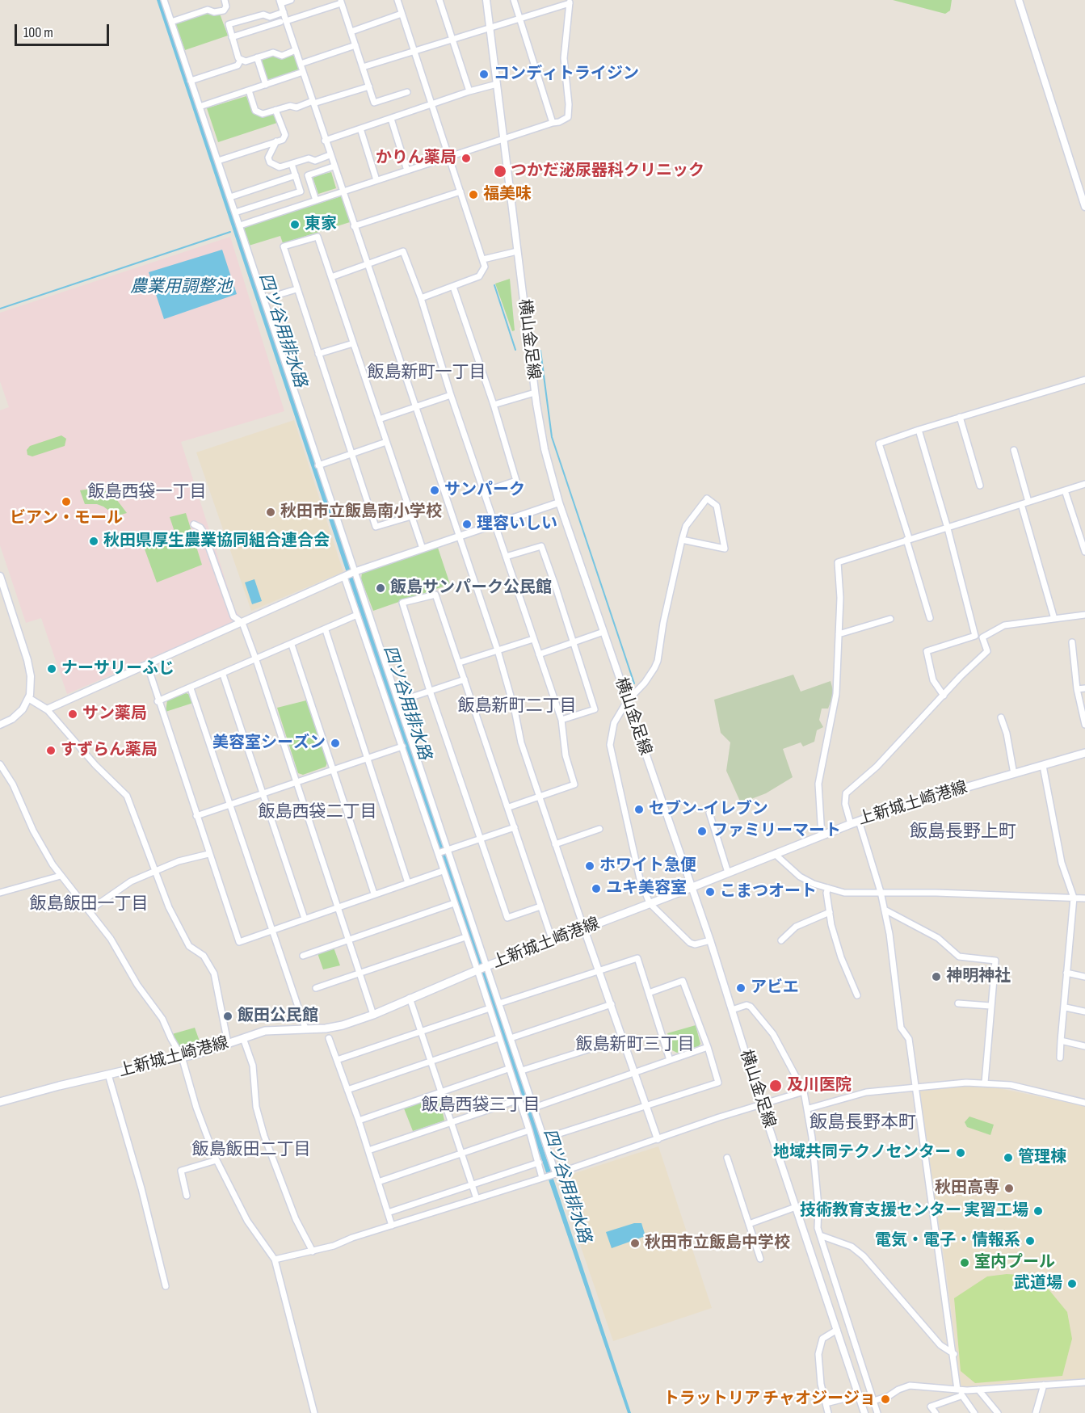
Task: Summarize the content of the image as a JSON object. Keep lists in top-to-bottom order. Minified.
{"streets":{"main road":["上新城土崎港線"],"street":["横山金足線"]},"crossings":[["横山金足線","上新城土崎港線"]],"districts":["飯島新町一丁目","飯島西袋一丁目","飯島新町二丁目","飯島西袋二丁目","飯島長野上町","飯島飯田一丁目","飯島新町三丁目","飯島西袋三丁目","飯島長野本町","飯島飯田二丁目"],"water":["農業用調整池","四ツ谷用排水路"],"places":["コンディトライジン","かりん薬局","つかだ泌尿器科クリニック","福美味","東家","サンパーク","ビアン・モール","秋田市立飯島南小学校","理容いしい","秋田県厚生農業協同組合連合会","飯島サンパーク公民館","ナーサリーふじ","サン薬局","美容室シーズン","すずらん薬局","セブン-イレブン","ファミリーマート","ホワイト急便","ユキ美容室","こまつオート","神明神社","アビエ","飯田公民館","及川医院","地域共同テクノセンター","管理棟","秋田高専","技術教育支援センター 実習工場","電気・電子・情報系","秋田市立飯島中学校","室内プール","武道場","トラットリア チャオジージョ"],"scale_bar":"100 m"}
